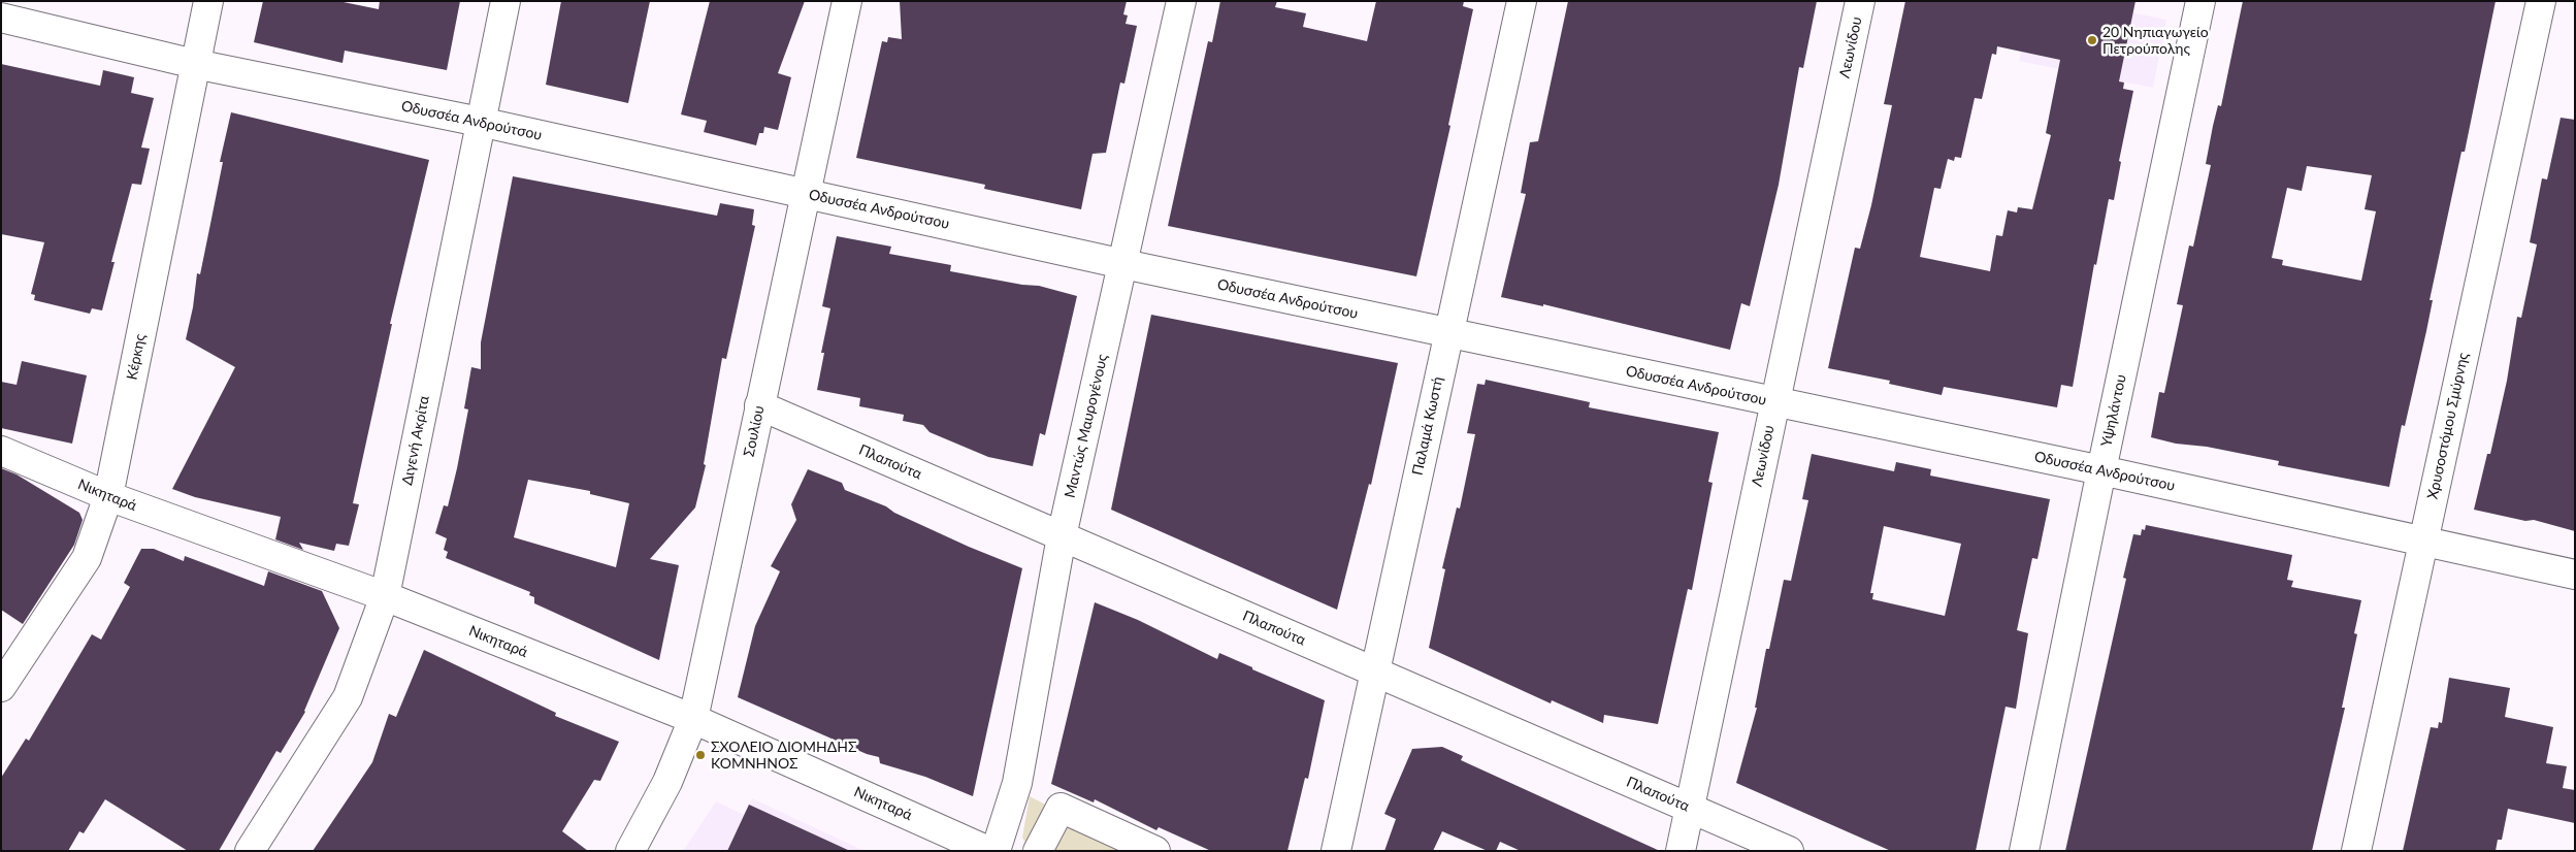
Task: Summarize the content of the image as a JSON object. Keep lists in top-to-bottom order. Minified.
{"streets":{"street":["Λεωνίδου","Οδυσσέα Ανδρούτσου","Κέρκης","Υψηλάντου","Μαντώς Μαυρογένους","Παλαμά Κωστή","Χρυσοστόμου Σμύρνης","Σουλίου","Διγενή Ακρίτα","Πλαπούτα","Νικηταρά"]},"crossings":[["Λεωνίδου","Οδυσσέα Ανδρούτσου"],["Λεωνίδου","Πλαπούτα"],["Οδυσσέα Ανδρούτσου","Κέρκης"],["Οδυσσέα Ανδρούτσου","Υψηλάντου"],["Οδυσσέα Ανδρούτσου","Μαντώς Μαυρογένους"],["Οδυσσέα Ανδρούτσου","Παλαμά Κωστή"],["Οδυσσέα Ανδρούτσου","Χρυσοστόμου Σμύρνης"],["Οδυσσέα Ανδρούτσου","Σουλίου"],["Οδυσσέα Ανδρούτσου","Διγενή Ακρίτα"],["Κέρκης","Νικηταρά"],["Μαντώς Μαυρογένους","Πλαπούτα"],["Παλαμά Κωστή","Πλαπούτα"],["Σουλίου","Πλαπούτα"],["Σουλίου","Νικηταρά"],["Διγενή Ακρίτα","Νικηταρά"]],"places":["20 Νηπιαγωγείο Πετρούπολης","ΣΧΟΛΕΙΟ ΔΙΟΜΗΔΗΣ ΚΟΜΝΗΝΟΣ"]}
